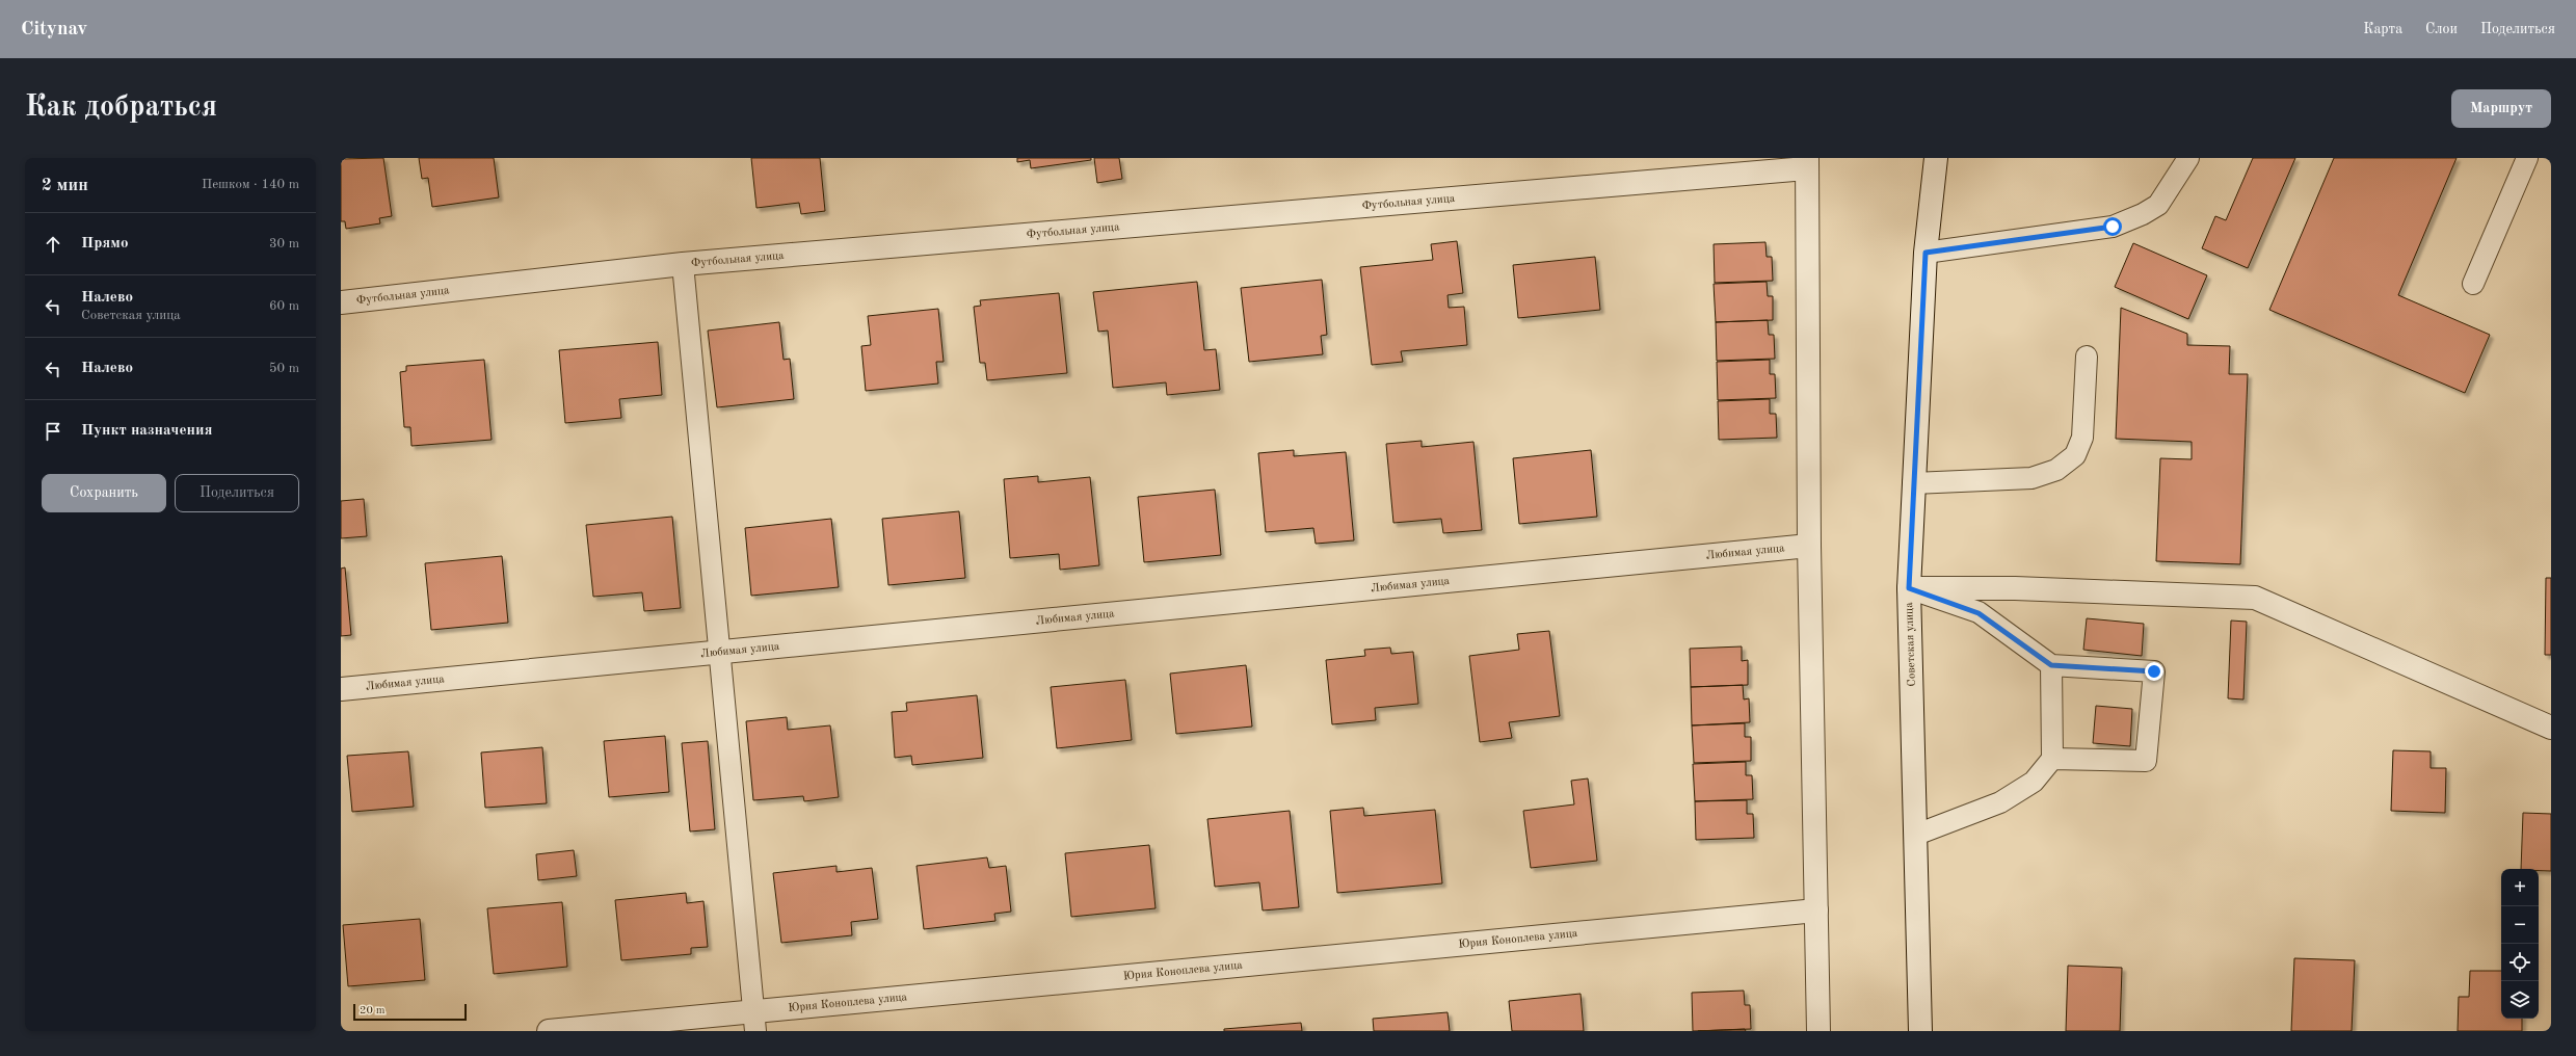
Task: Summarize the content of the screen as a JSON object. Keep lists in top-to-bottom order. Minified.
{"streets":{"street":["Футбольная улица","Любимая улица","Советская улица","Юрия Коноплева улица"]},"scale_bar":"20 m","page":{"header":"Citynav","nav":["Карта","Слои","Поделиться"],"buttons":["Маршрут",["Сохранить","Поделиться"]],"title":"Как добраться","heading":["2 мин","Пешком · 140 m"],"list":[["Прямо","30 m"],["Налево","Советская улица","60 m"],["Налево","50 m"],"Пункт назначения"],"map_buttons":["+","−"],"scale":"20 m"}}
